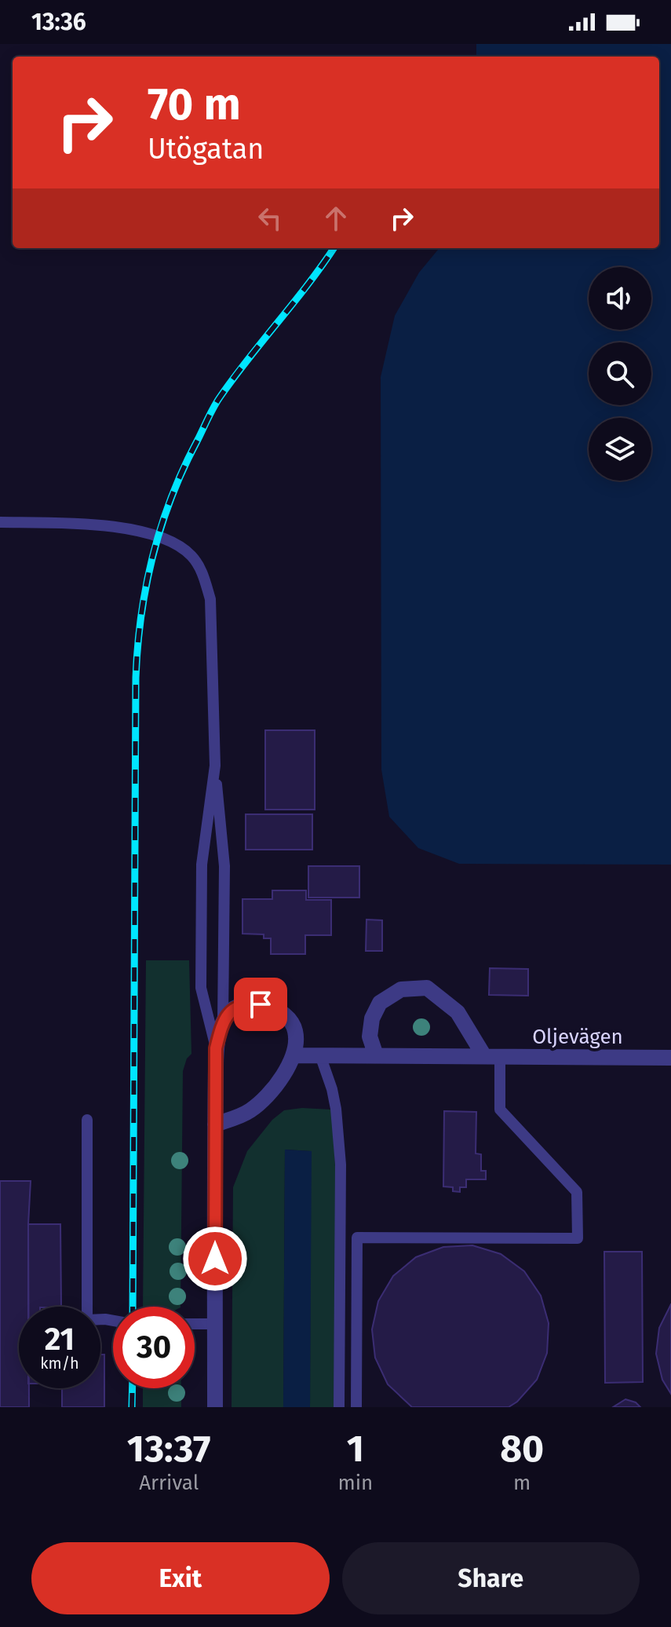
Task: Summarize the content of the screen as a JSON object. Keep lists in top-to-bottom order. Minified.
{"streets":{"street":["Oljevägen"]},"page":{"status":"13:36","turn":["70 m","Utögatan"],"speed":"21 km/h","limit":"30","eta":["13:37","Arrival","1","min","80","m"],"buttons":["Exit","Share"]}}
